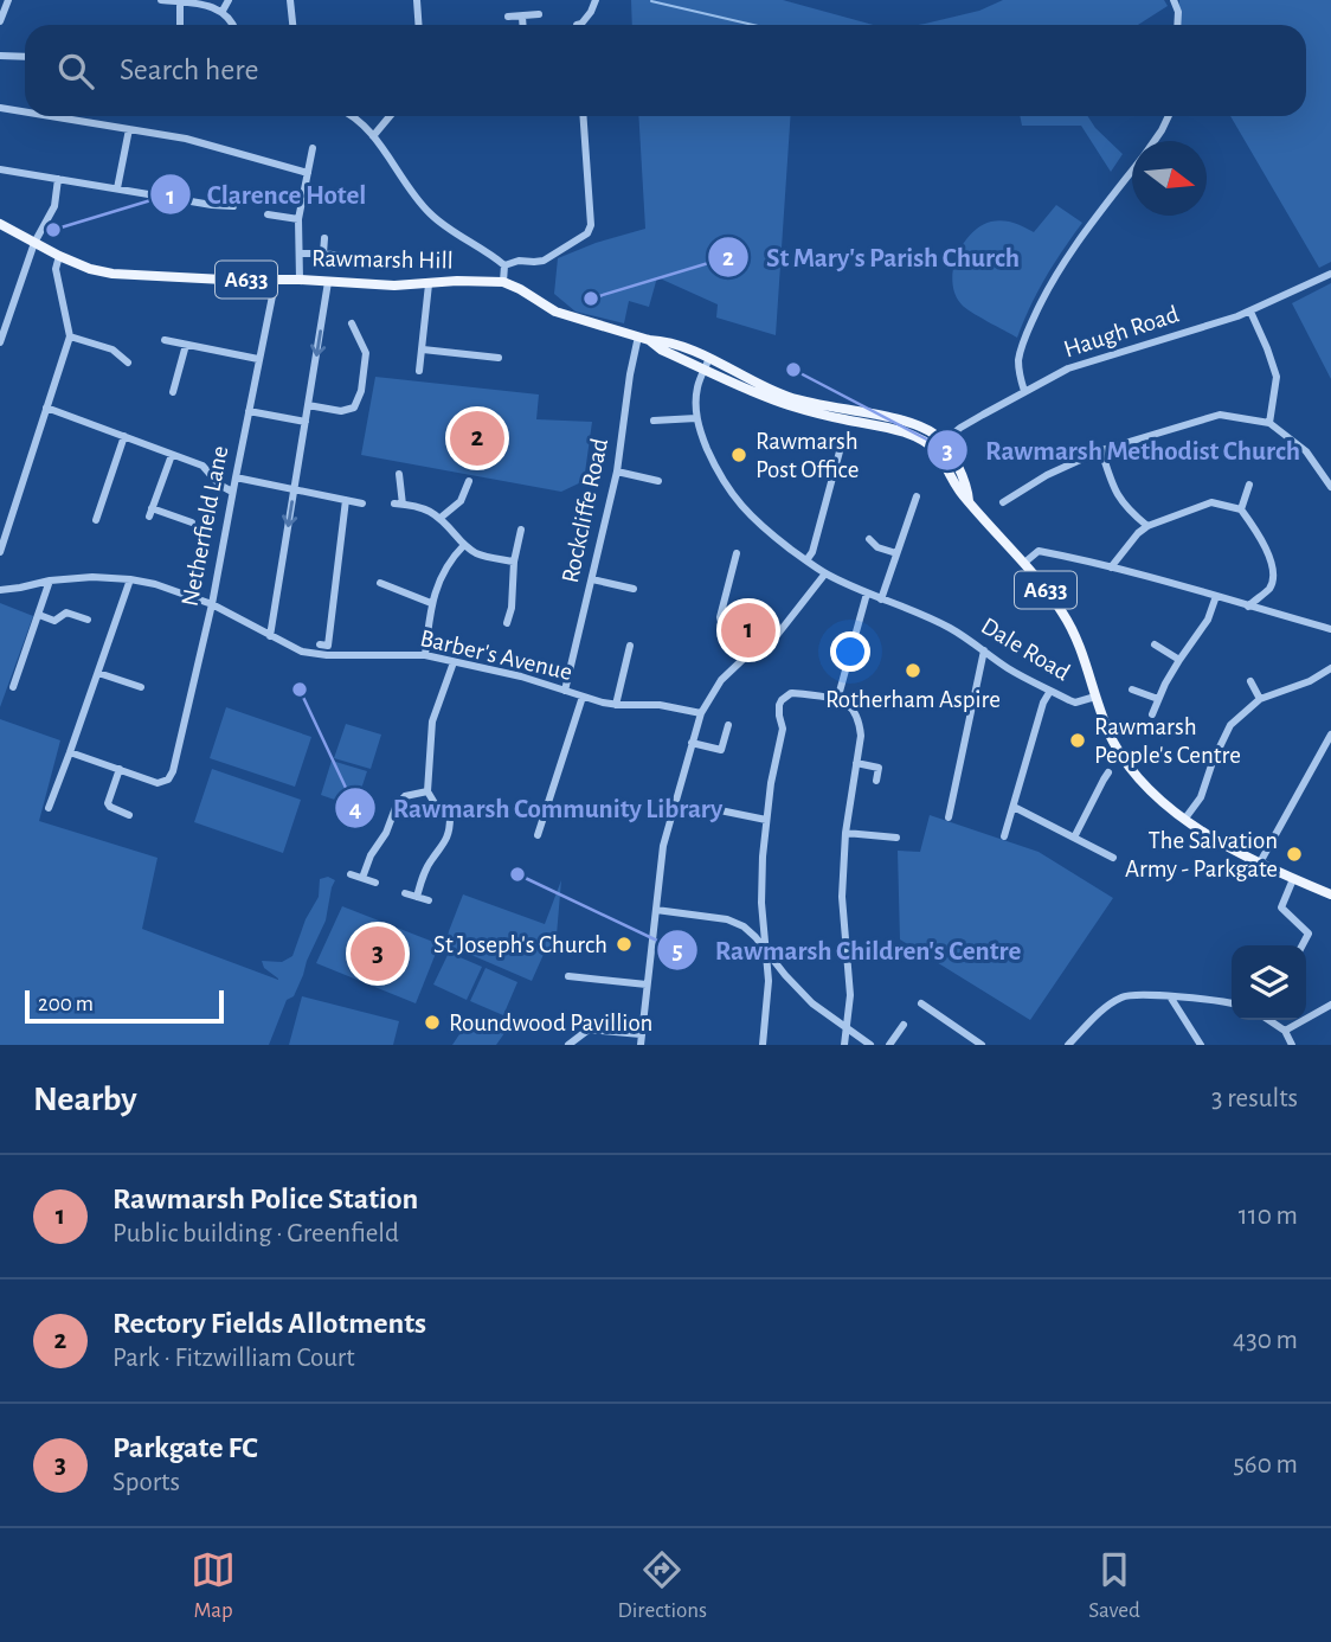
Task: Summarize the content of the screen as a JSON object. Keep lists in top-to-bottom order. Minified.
{"streets":{"main road":["Rawmarsh Hill","A633","Dale Road"],"street":["Haugh Road","Rockcliffe Road","Netherfield Lane","Barber's Avenue"]},"crossings":[["Rawmarsh Hill","A633"],["Rawmarsh Hill","Netherfield Lane"],["A633","Haugh Road"],["A633","Rockcliffe Road"],["A633","Dale Road"],["Rockcliffe Road","Barber's Avenue"],["Netherfield Lane","Barber's Avenue"]],"places":["Clarence Hotel","St Mary's Parish Church","Rawmarsh Methodist Church","Rawmarsh Post Office","Rotherham Aspire","Rawmarsh Community Library","Rawmarsh People's Centre","The Salvation Army - Parkgate","Rawmarsh Children's Centre","St Joseph's Church","Roundwood Pavillion"],"scale_bar":"200 m","north":"right","page":{"search":"Search here","pins":["2","1","3"],"scale":"200 m","heading":["Nearby","3 results"],"list":[{"mark":"1","name":"Rawmarsh Police Station","note":"Public building · Greenfield","value":"110 m"},{"mark":"2","name":"Rectory Fields Allotments","note":"Park · Fitzwilliam Court","value":"430 m"},{"mark":"3","name":"Parkgate FC","note":"Sports","value":"560 m"}],"nav":["Map","Directions","Saved"]}}
